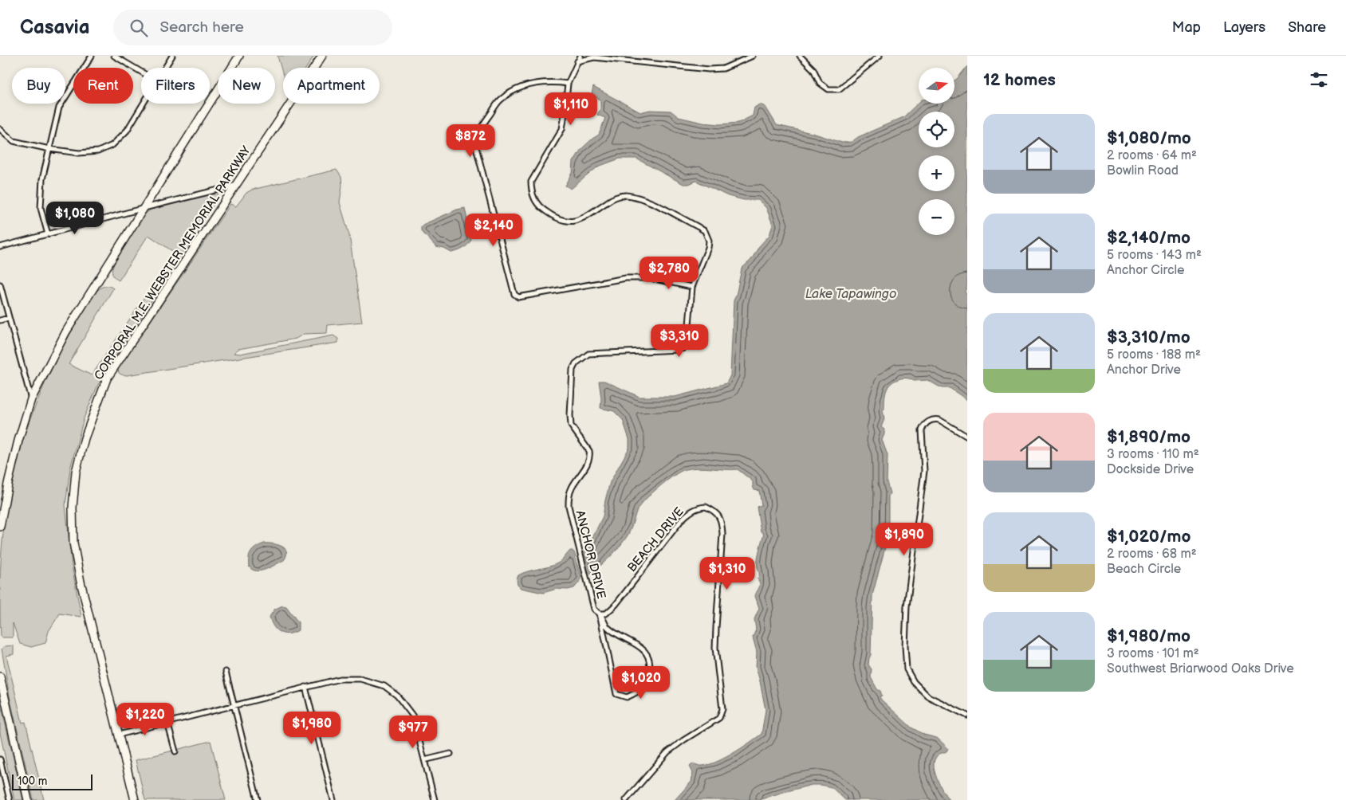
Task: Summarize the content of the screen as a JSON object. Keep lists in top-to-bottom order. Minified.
{"streets":{"main road":["CORPORAL M.E. WEBSTER MEMORIAL PARKWAY"],"street":["BEACH DRIVE","ANCHOR DRIVE"]},"crossings":[["BEACH DRIVE","ANCHOR DRIVE"]],"water":["Lake Tapawingo"],"scale_bar":"100 m","north":"right","page":{"header":"Casavia","search":"Search here","nav":["Map","Layers","Share"],"heading":"12 homes","map_buttons":["+","−"],"chip":["Buy","Rent","Filters","New","Apartment"],"price":["$1,110","$872","$1,080","$2,140","$2,780","$3,310","$1,890","$1,310","$1,020","$1,220","$1,980","$977"],"list":[{"name":"$1,080/mo","note":"2 rooms · 64 m² · Bowlin Road"},{"name":"$2,140/mo","note":"5 rooms · 143 m² · Anchor Circle"},{"name":"$3,310/mo","note":"5 rooms · 188 m² · Anchor Drive"},{"name":"$1,890/mo","note":"3 rooms · 110 m² · Dockside Drive"},{"name":"$1,020/mo","note":"2 rooms · 68 m² · Beach Circle"},{"name":"$1,980/mo","note":"3 rooms · 101 m² · Southwest Briarwood Oaks Drive"}],"scale":"100 m"}}
